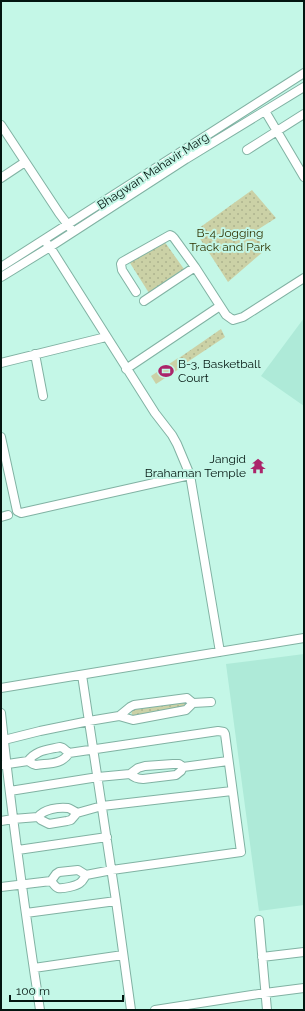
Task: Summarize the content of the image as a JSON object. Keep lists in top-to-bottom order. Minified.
{"streets":{"street":["Bhagwan Mahavir Marg"]},"parks":["B-4 Jogging Track and Park"],"places":{"sports":["B-3, Basketball Court"],"temple":["Jangid Brahaman Temple"]},"scale_bar":"100 m"}
